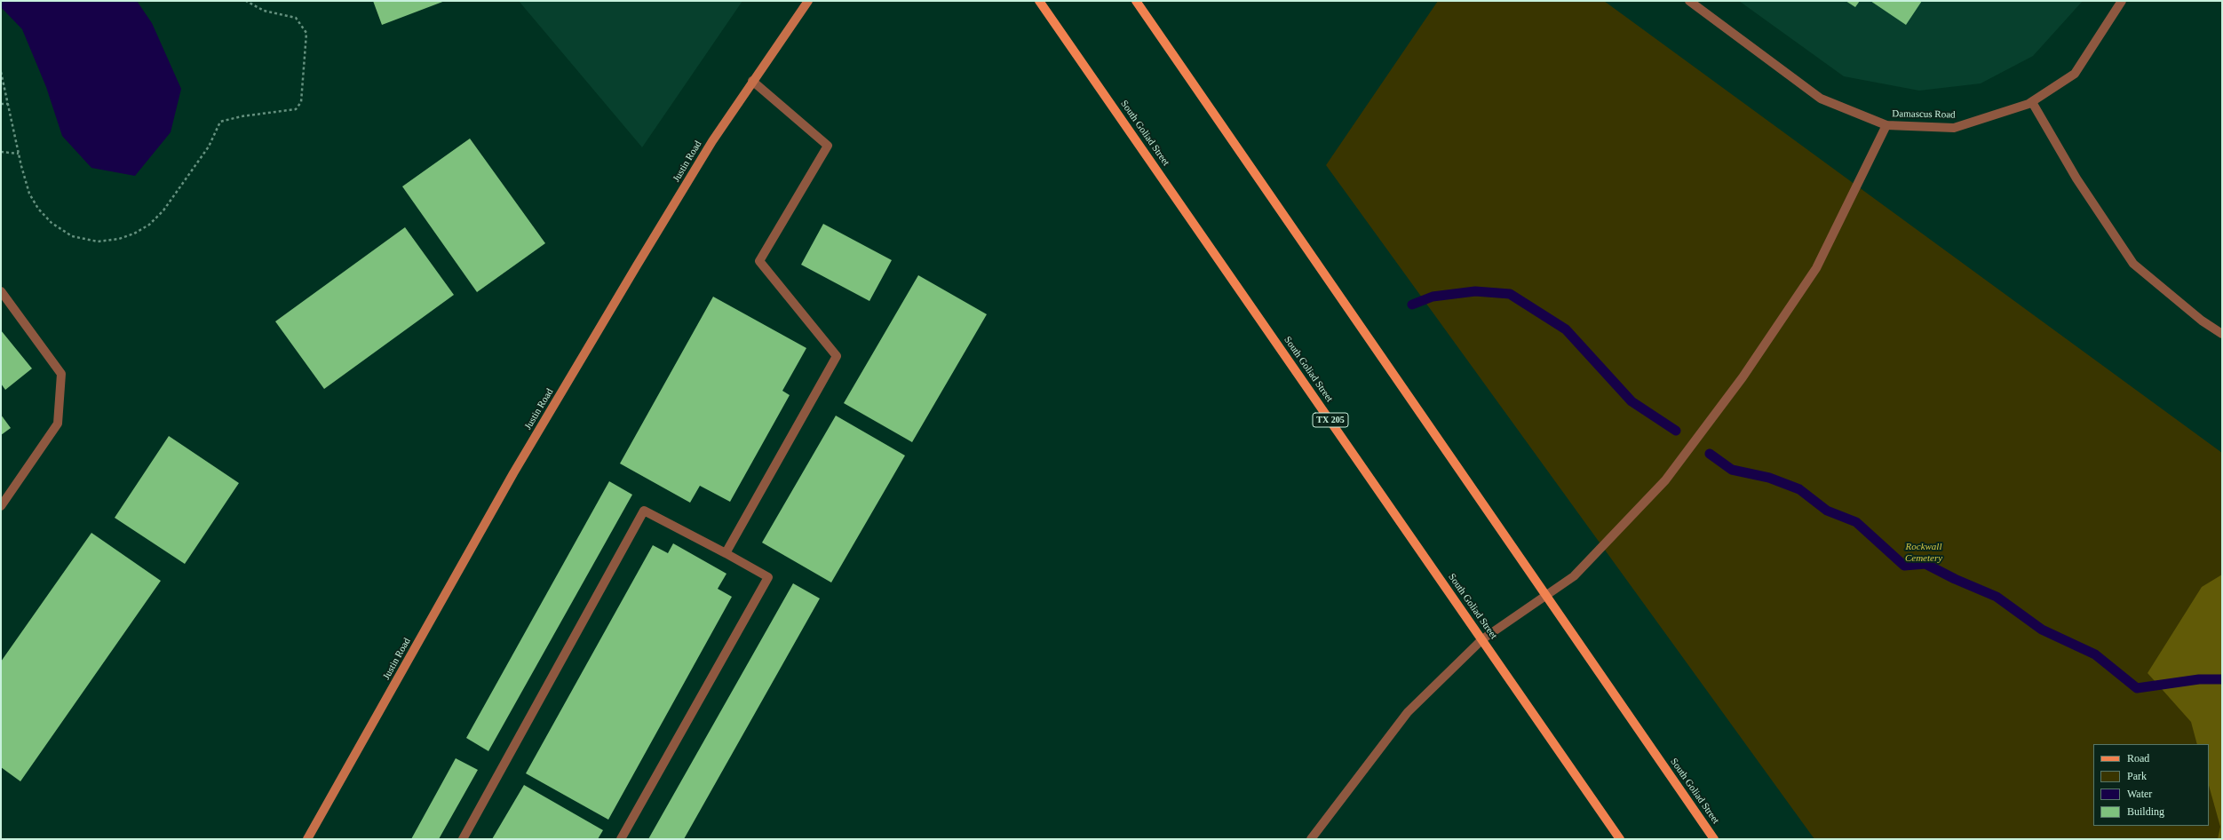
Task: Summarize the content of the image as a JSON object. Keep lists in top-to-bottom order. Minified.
{"streets":{"main road":["South Goliad Street","TX 205"],"street":["Damascus Road","Justin Road"]},"parks":["Rockwall Cemetery"],"legend":["Road","Park","Water","Building"]}
